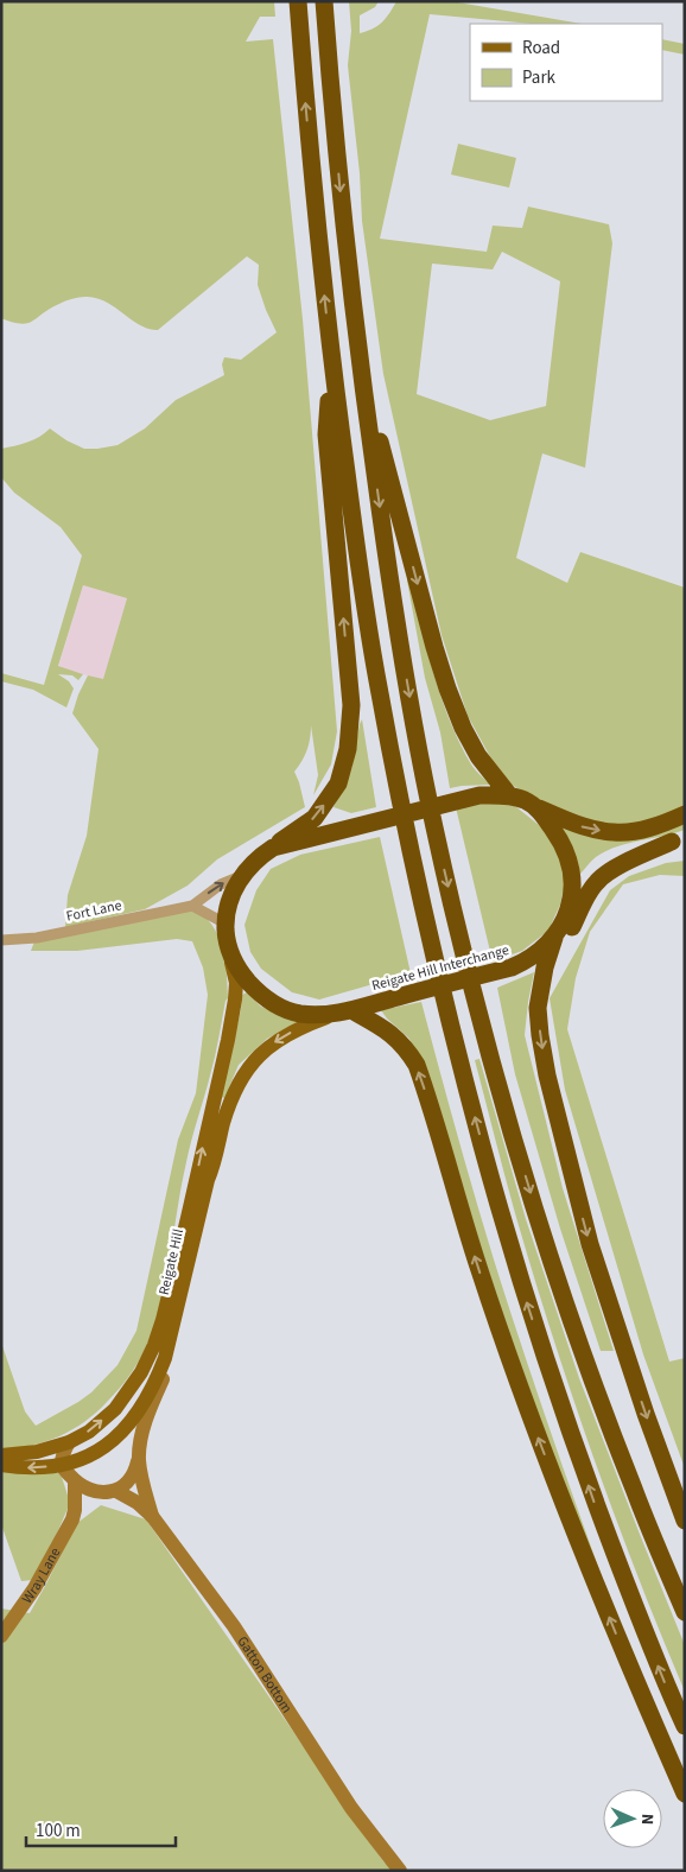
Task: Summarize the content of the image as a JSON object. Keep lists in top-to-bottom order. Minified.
{"streets":{"highway":["Reigate Hill Interchange"],"main road":["Reigate Hill"],"street":["Fort Lane","Wray Lane","Gatton Bottom"]},"crossings":[["Fort Lane","Reigate Hill Interchange"],["Reigate Hill Interchange","Reigate Hill"],["Reigate Hill","Gatton Bottom"],["Wray Lane","Gatton Bottom"]],"legend":["Road","Park"],"scale_bar":"100 m","north":"right"}
